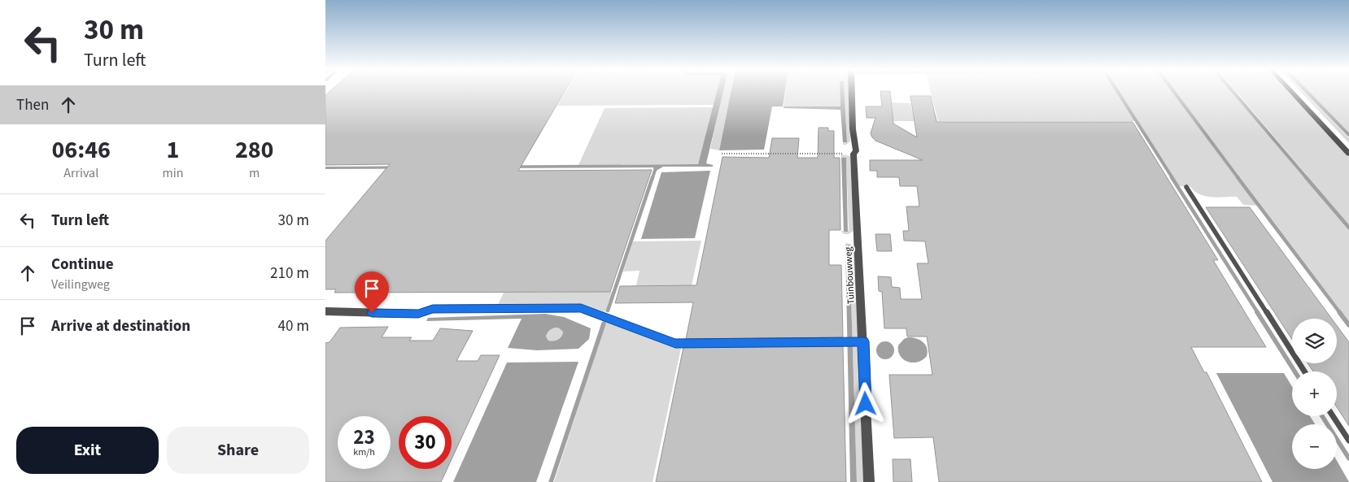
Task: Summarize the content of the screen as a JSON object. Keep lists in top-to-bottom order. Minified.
{"streets":{"street":["Tuinbouwweg"]},"page":{"turn":["30 m","Turn left"],"then":"Then","eta":["06:46","Arrival","1","min","280","m"],"list":[{"name":"Turn left","value":"30 m"},{"name":"Continue","note":"Veilingweg","value":"210 m"},{"name":"Arrive at destination","value":"40 m"}],"map_buttons":["+","−"],"speed":"23 km/h","limit":"30","buttons":["Exit","Share"]}}
